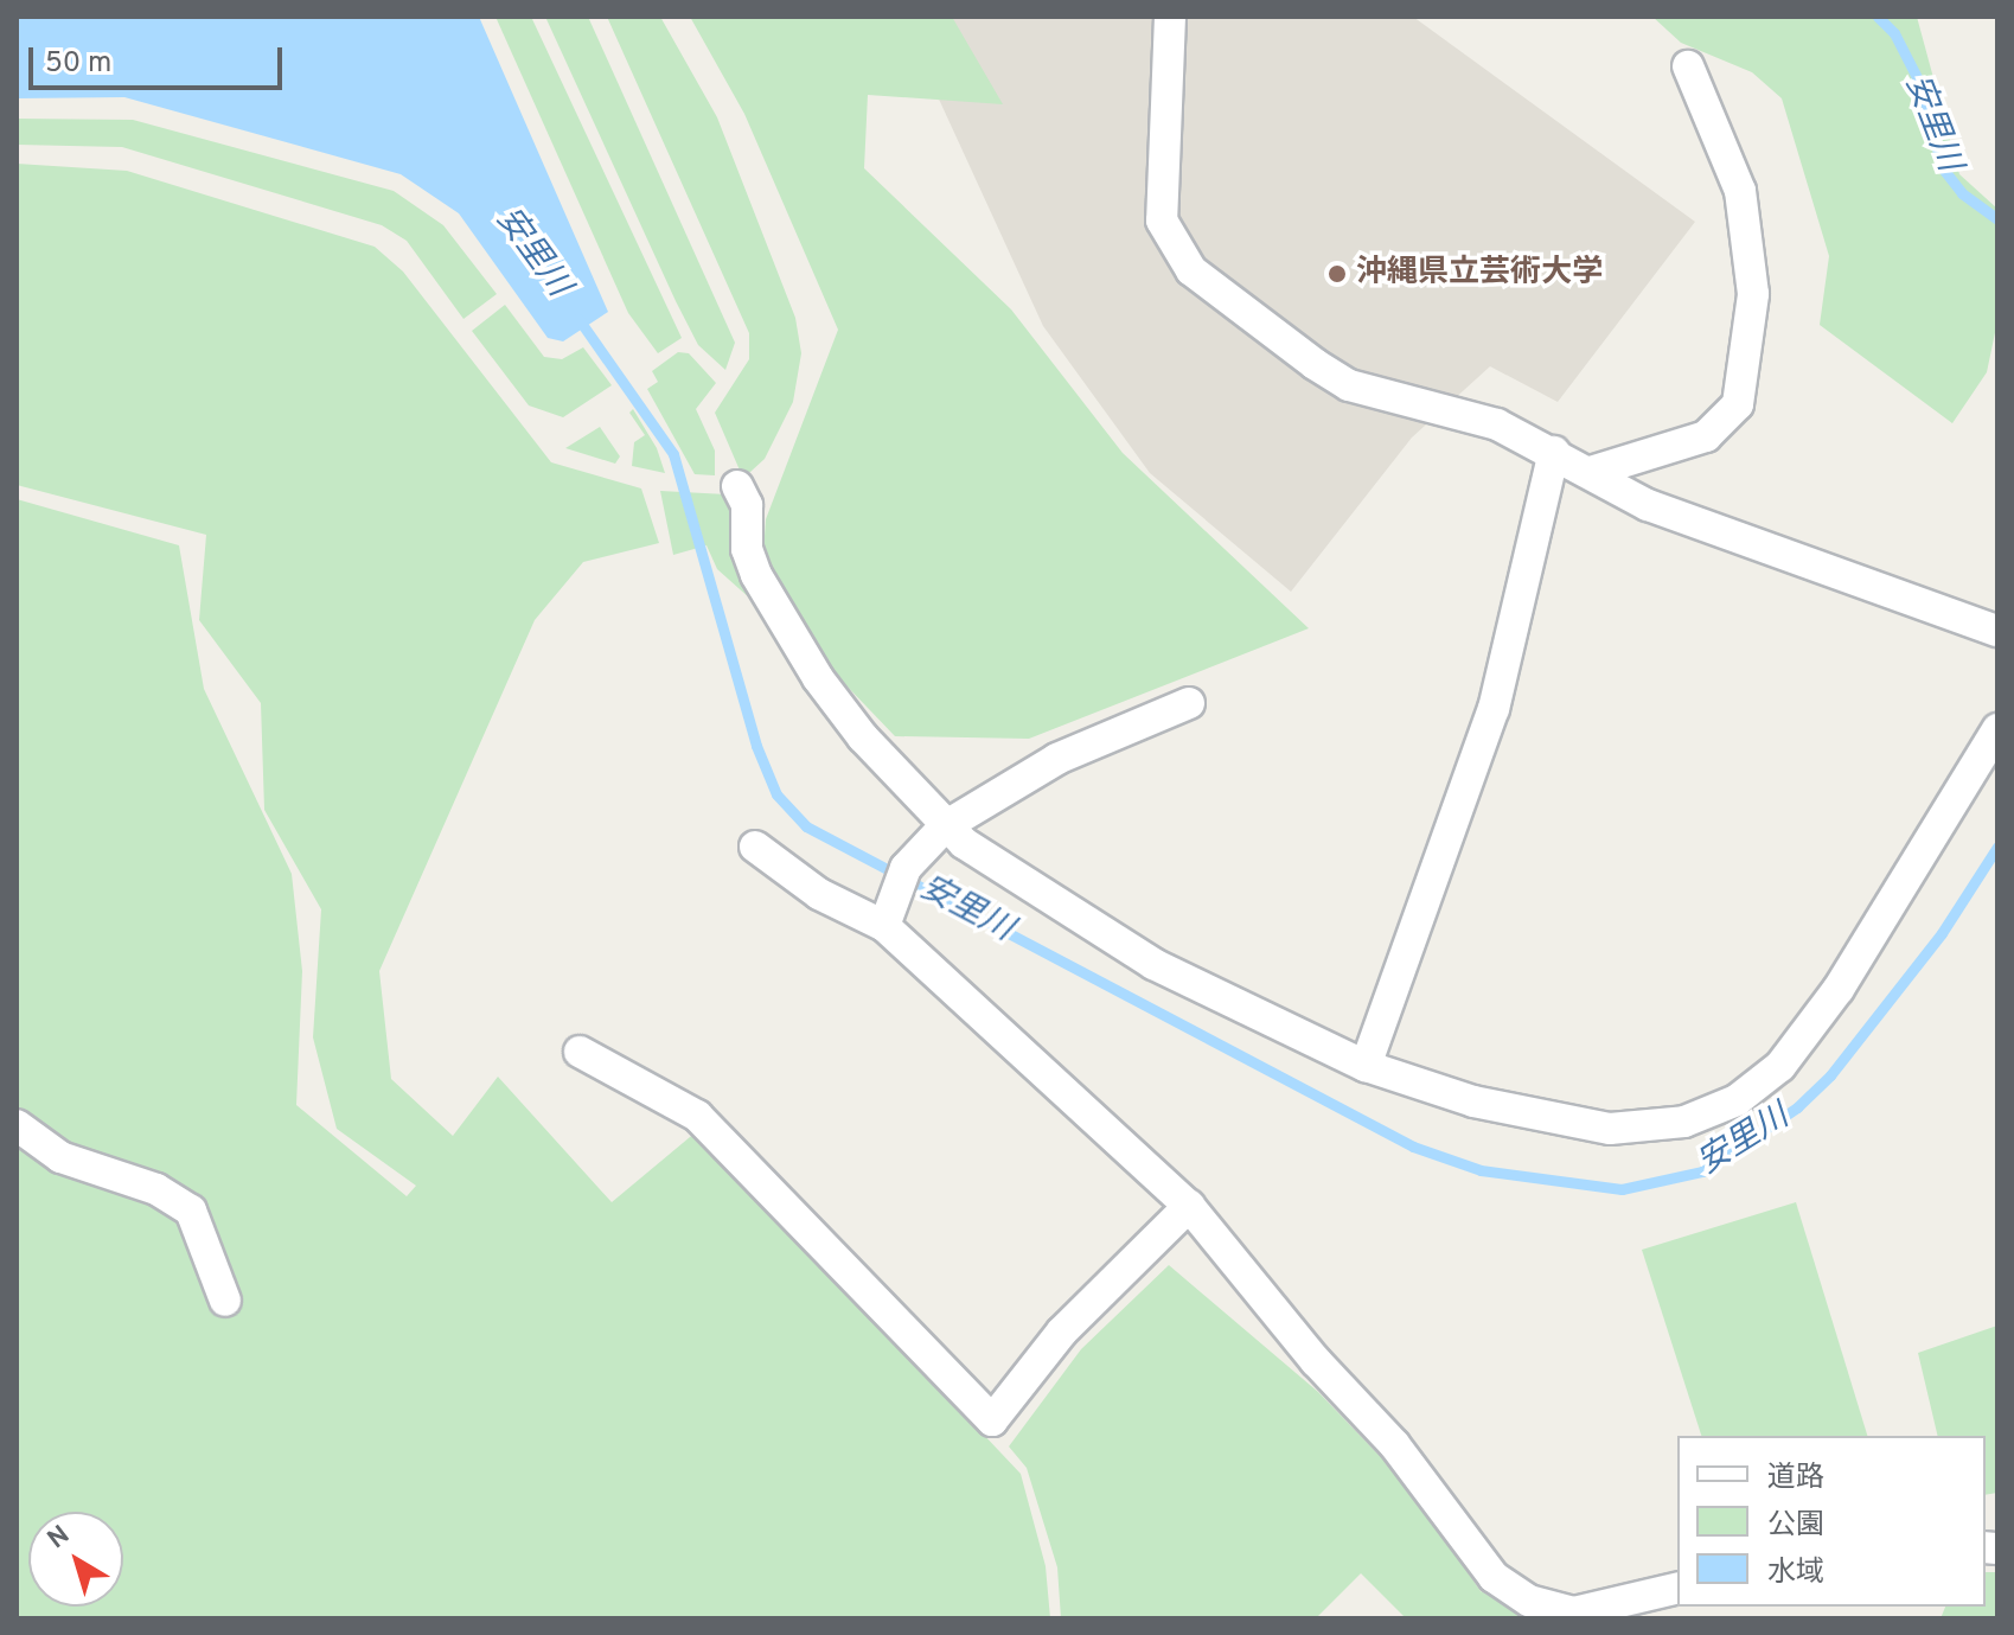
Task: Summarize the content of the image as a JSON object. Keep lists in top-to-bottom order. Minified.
{"water":["安里川"],"places":["沖縄県立芸術大学"],"legend":["道路","公園","水域"],"scale_bar":"50 m","north":"top left"}
